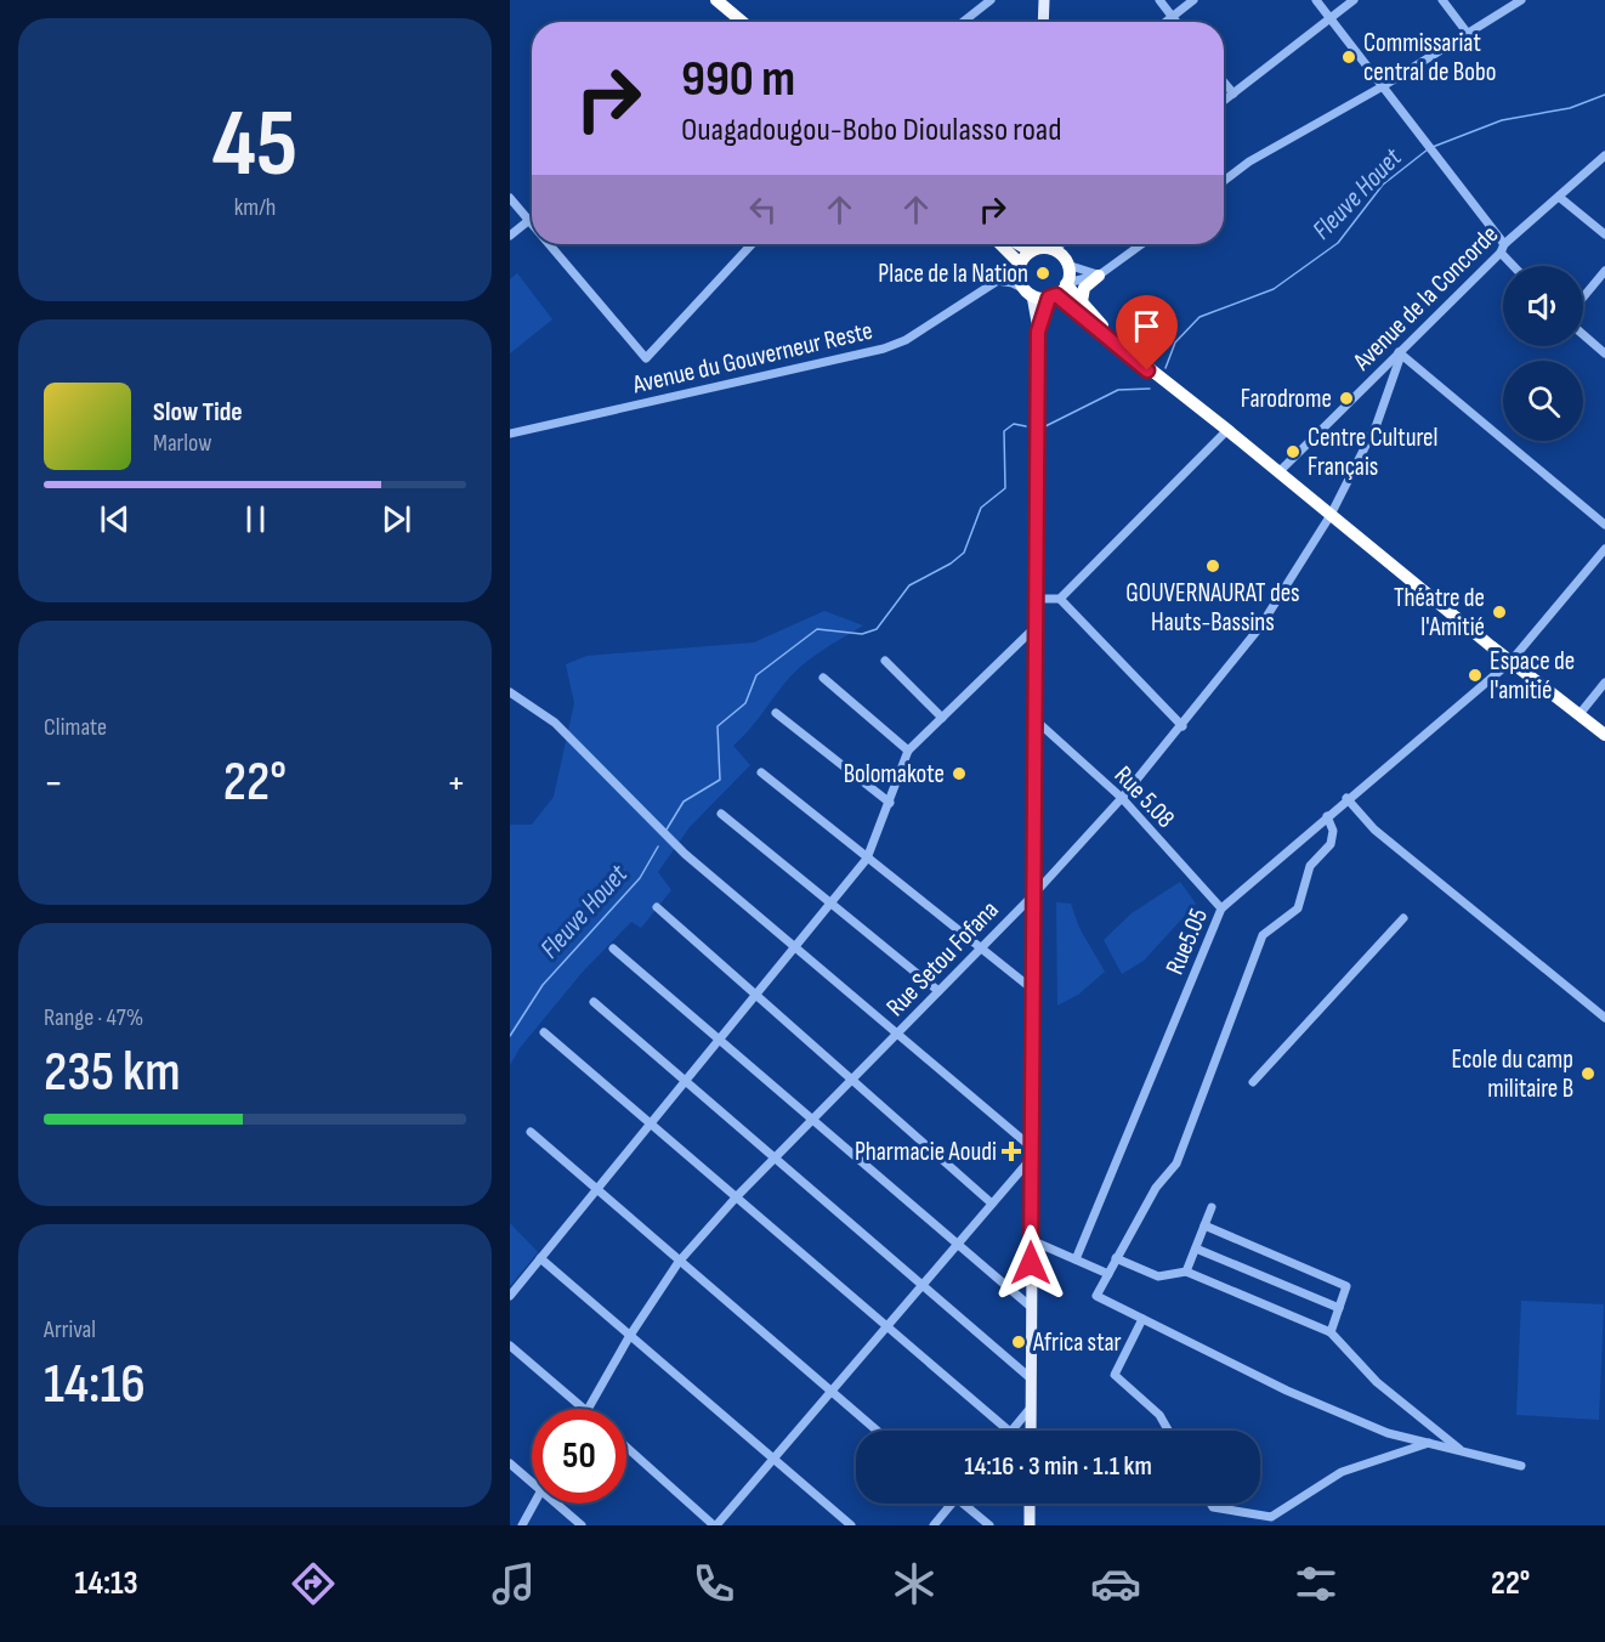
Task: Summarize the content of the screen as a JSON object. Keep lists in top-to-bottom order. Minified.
{"streets":{"street":["Avenue de la Concorde","Avenue du Gouverneur Reste","Rue 5.08","Rue5.05","Rue Setou Fofana"]},"crossings":[["Avenue de la Concorde","Rue Setou Fofana"],["Rue 5.08","Rue5.05"],["Rue 5.08","Rue Setou Fofana"]],"water":["Fleuve Houet"],"places":{"other":["Commissariat central de Bobo","Place de la Nation","Farodrome","Centre Culturel Français","GOUVERNAURAT des Hauts-Bassins","Théatre de l'Amitié","Espace de l'amitié","Bolomakote","Ecole du camp militaire B","Africa star"],"health":["Pharmacie Aoudi"]},"page":{"tile":[["45","km/h"],"Climate",["Range · 47%","235 km"],["Arrival","14:16"]],"turn":["990 m","Ouagadougou-Bobo Dioulasso road"],"song":["Slow Tide","Marlow"],"heat":["−","22°","+"],"limit":"50","trip":"14:16 · 3 min · 1.1 km","tabs":["14:13","22°"]}}
